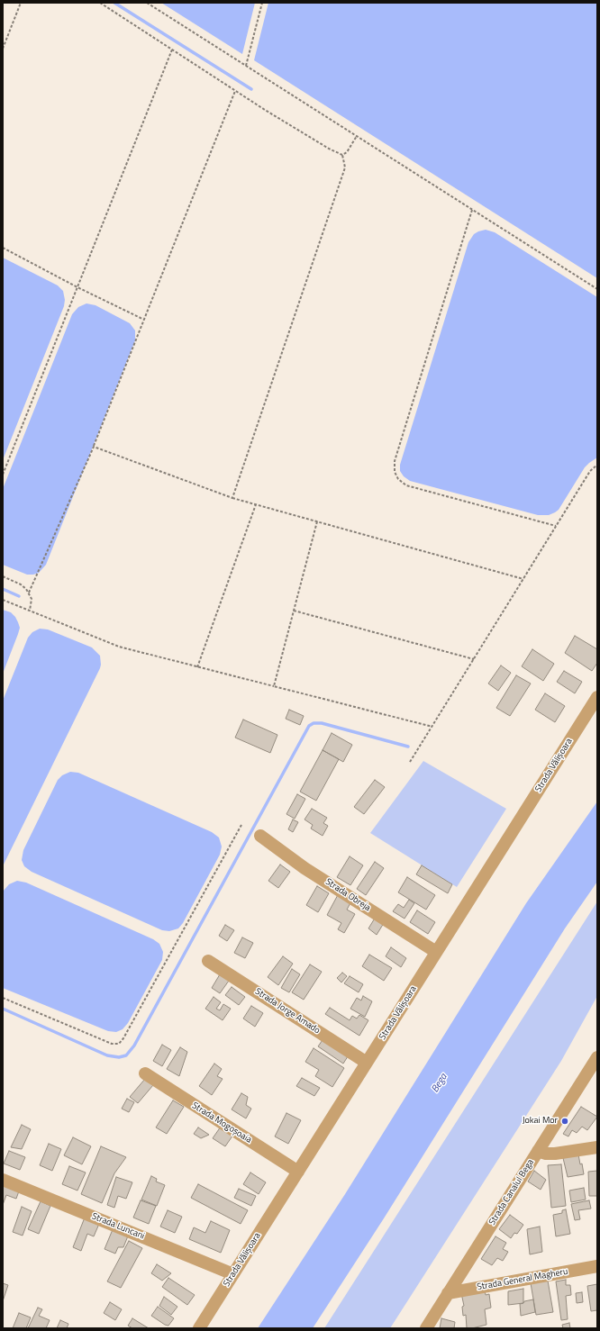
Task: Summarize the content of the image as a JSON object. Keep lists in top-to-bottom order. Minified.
{"streets":{"street":["Strada Vălișoara","Strada Obreja","Strada Jorge Amado","Strada Mogoșoaia","Strada Canalul Bega","Strada Luncani","Strada General Magheru"]},"crossings":[["Strada Vălișoara","Strada Obreja"],["Strada Vălișoara","Strada Jorge Amado"],["Strada Vălișoara","Strada Mogoșoaia"],["Strada Vălișoara","Strada Luncani"],["Strada Canalul Bega","Strada General Magheru"]],"water":["Bega"],"places":["Jokai Mor"]}
